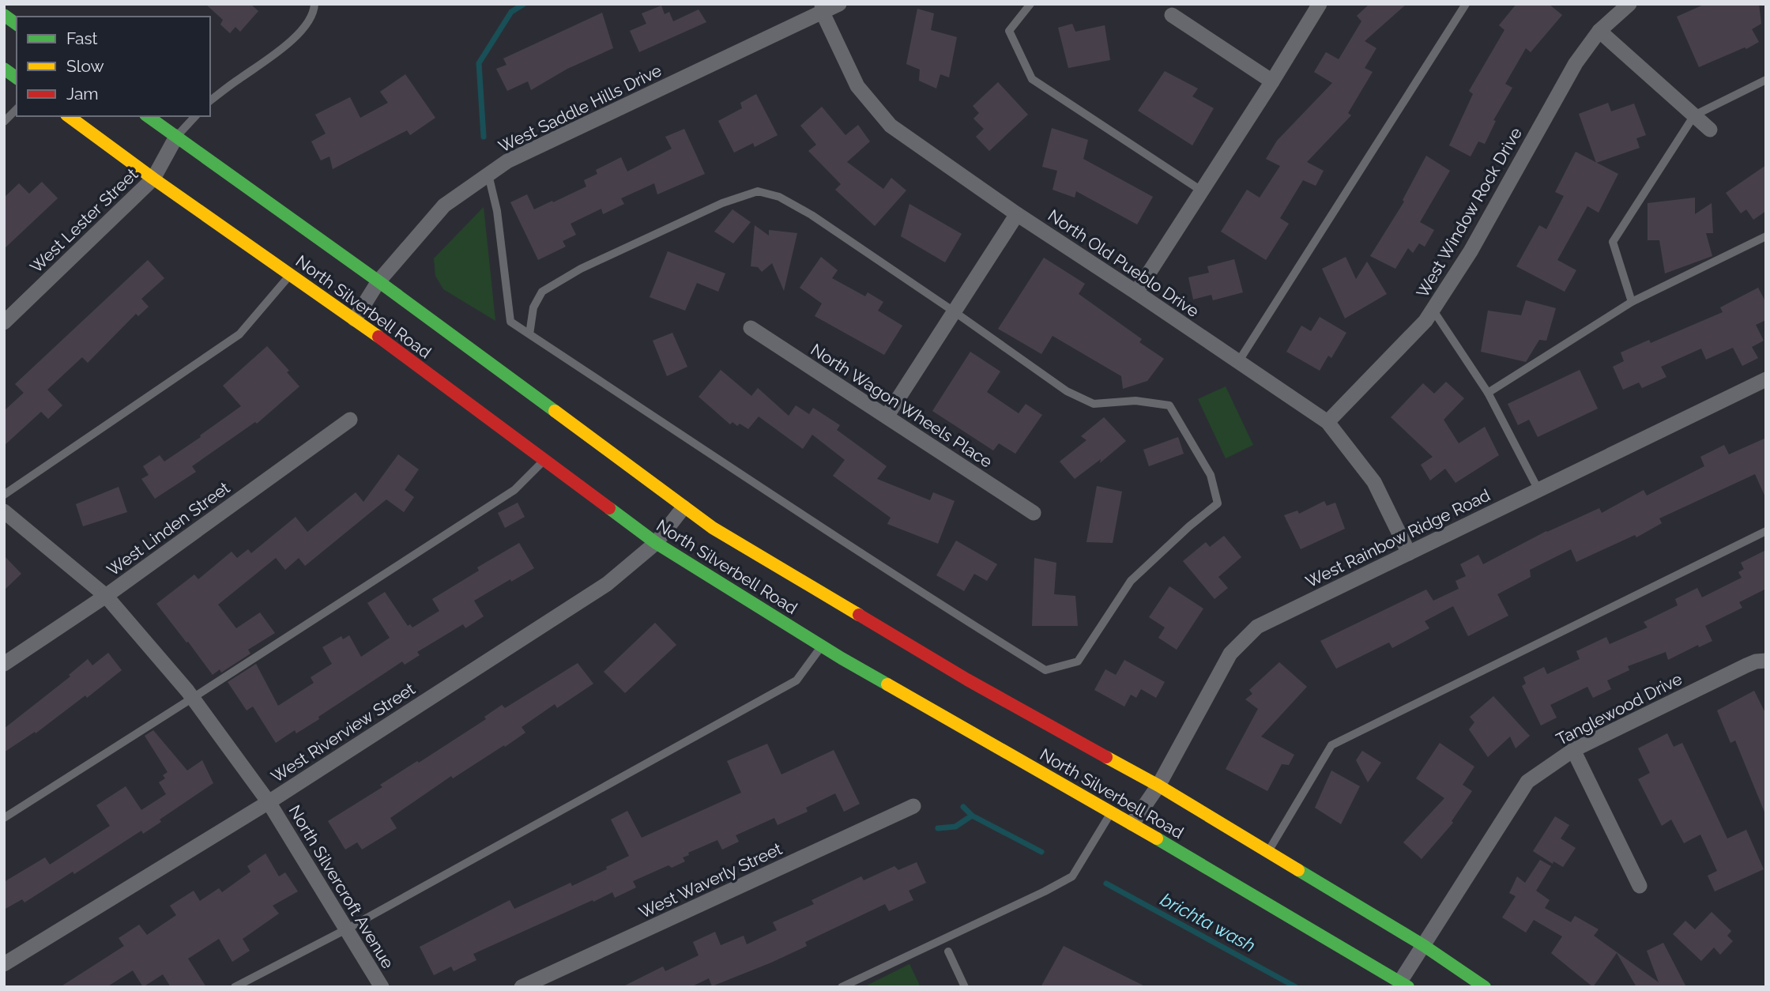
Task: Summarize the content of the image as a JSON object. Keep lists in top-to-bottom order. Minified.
{"streets":{"main road":["North Silverbell Road"],"street":["West Saddle Hills Drive","West Window Rock Drive","West Lester Street","North Old Pueblo Drive","North Wagon Wheels Place","West Linden Street","West Rainbow Ridge Road","Tanglewood Drive","West Riverview Street","West Waverly Street","North Silvercroft Avenue"]},"crossings":[["West Saddle Hills Drive","North Old Pueblo Drive"],["West Saddle Hills Drive","North Silverbell Road"],["West Window Rock Drive","North Old Pueblo Drive"],["West Lester Street","North Silverbell Road"],["North Old Pueblo Drive","West Rainbow Ridge Road"],["North Silverbell Road","West Rainbow Ridge Road"],["North Silverbell Road","Tanglewood Drive"],["North Silverbell Road","West Riverview Street"],["West Linden Street","North Silvercroft Avenue"],["West Riverview Street","North Silvercroft Avenue"]],"water":["brichta wash"],"legend":["Fast","Slow","Jam"]}
